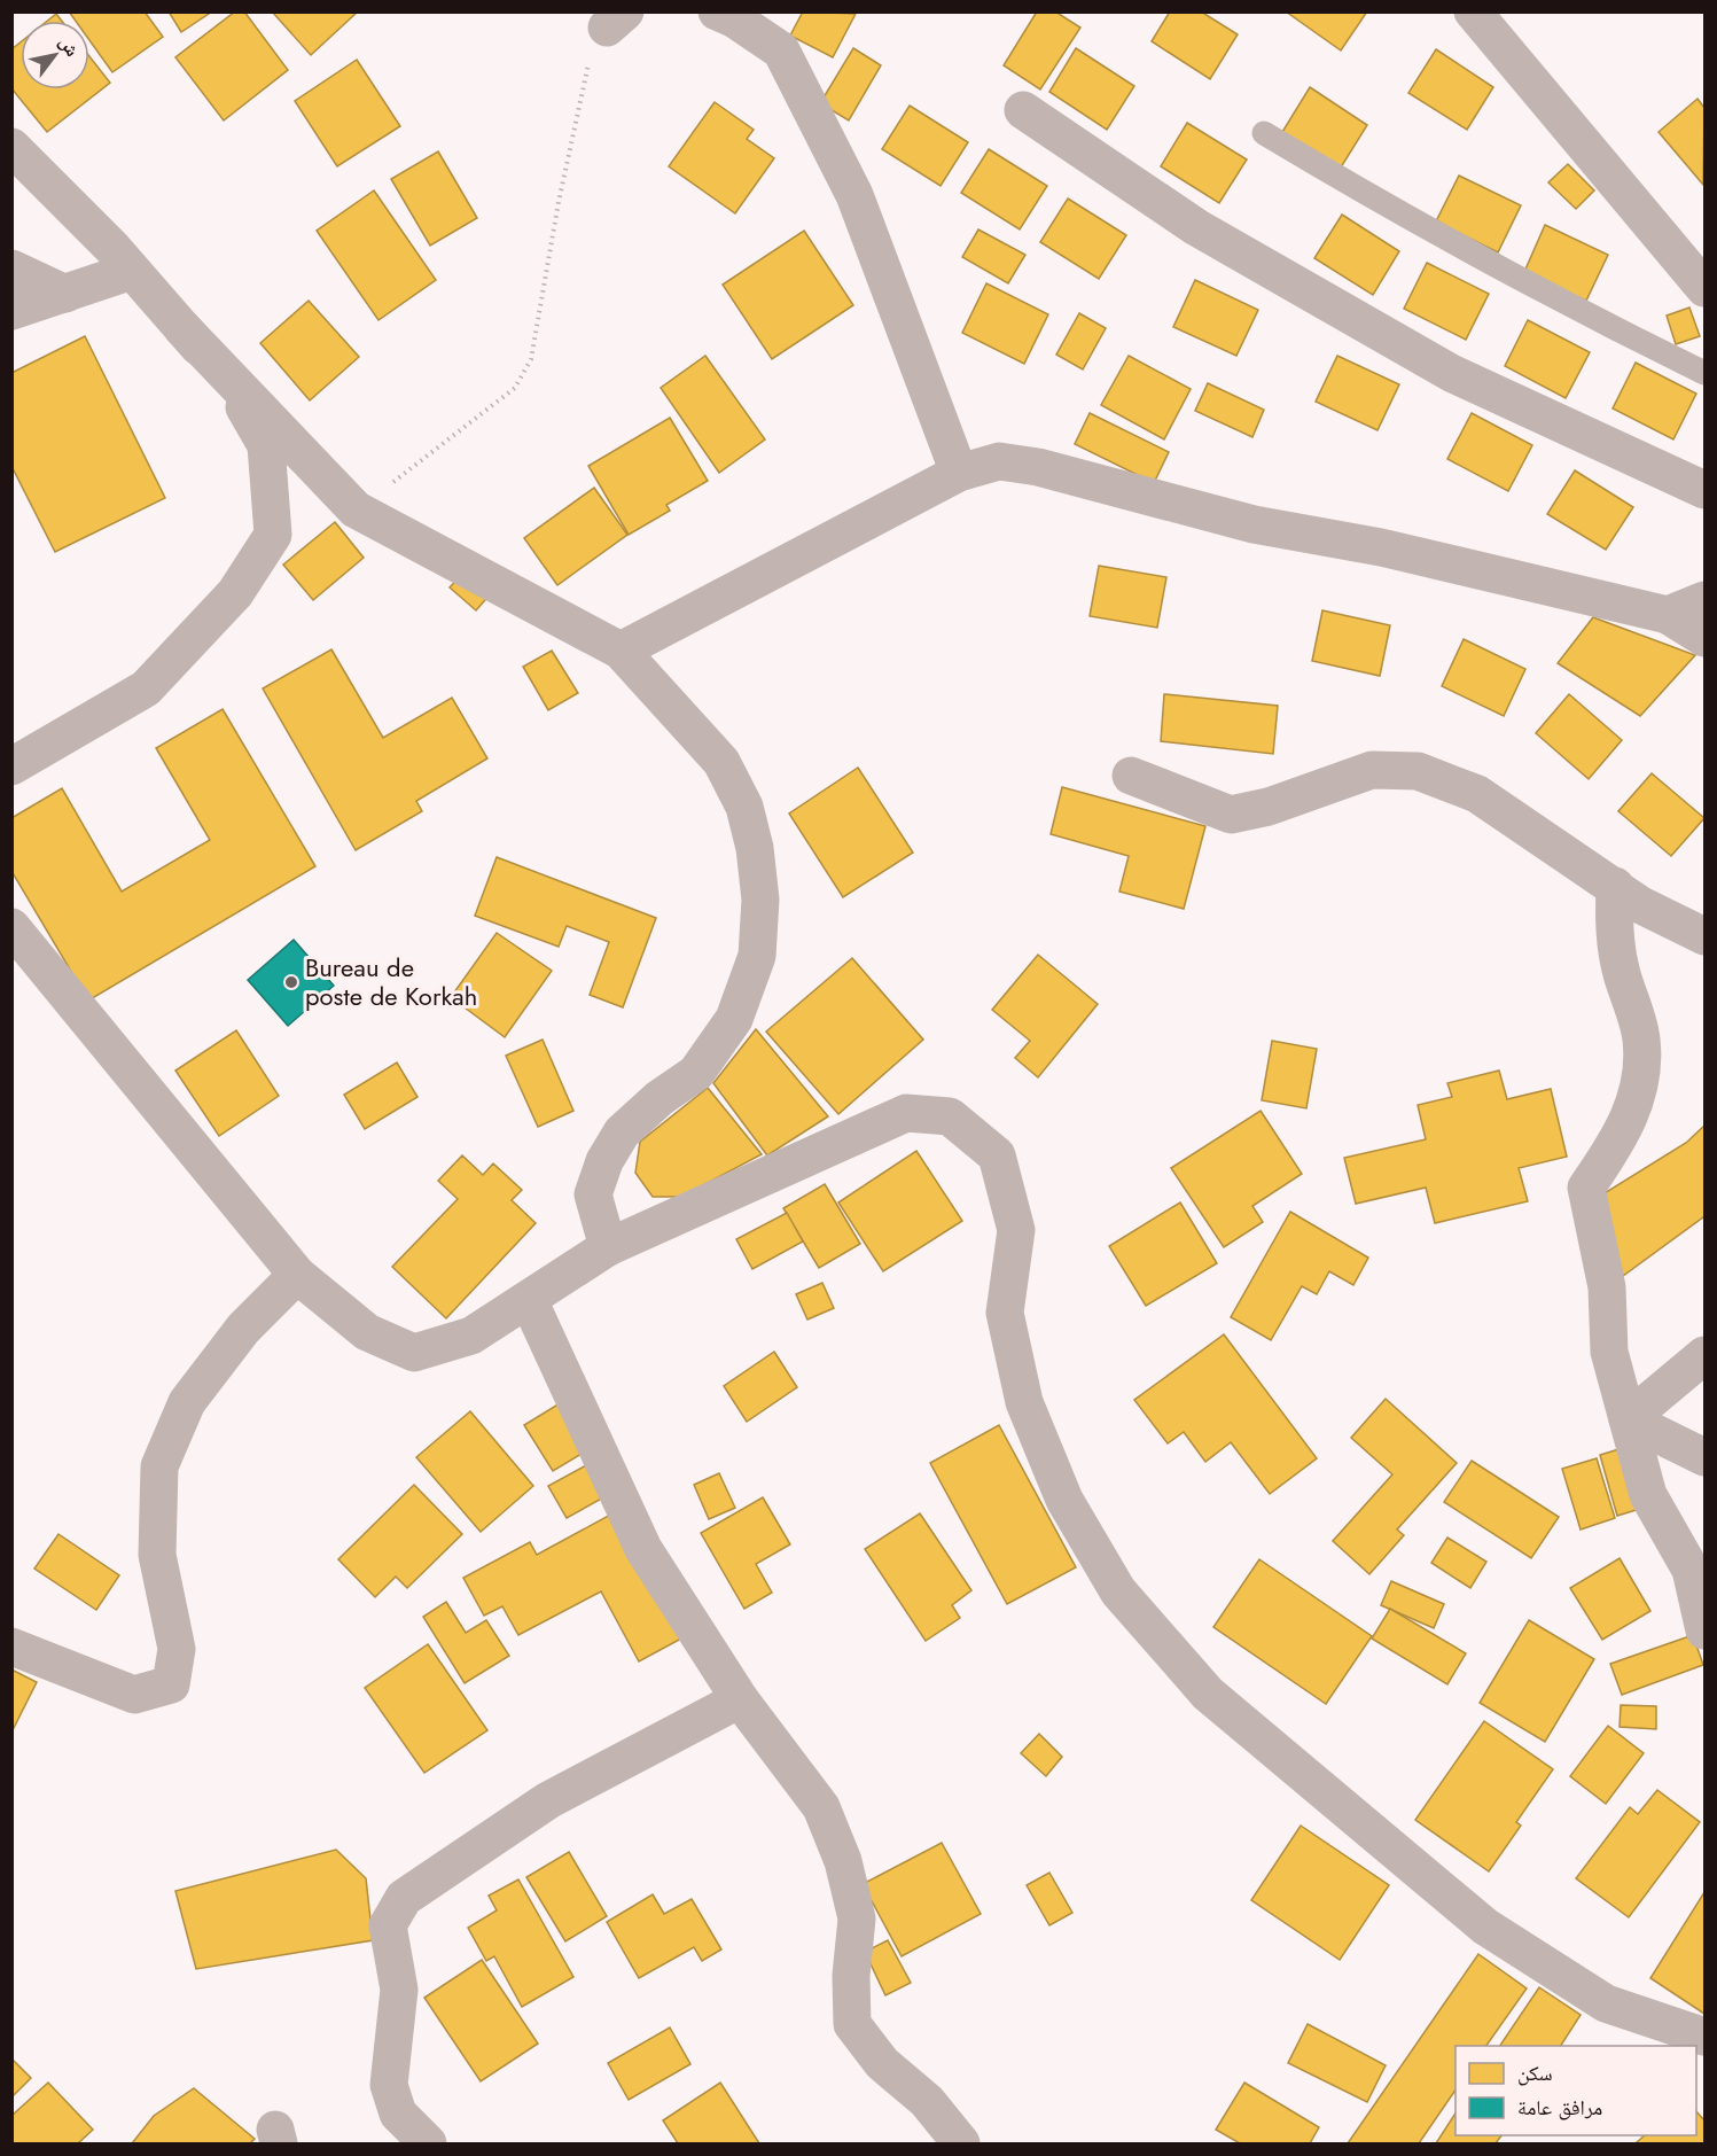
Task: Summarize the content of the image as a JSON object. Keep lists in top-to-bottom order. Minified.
{"places":["Bureau de poste de Korkah"],"legend":["سكن","مرافق عامة"],"north":"top right"}
